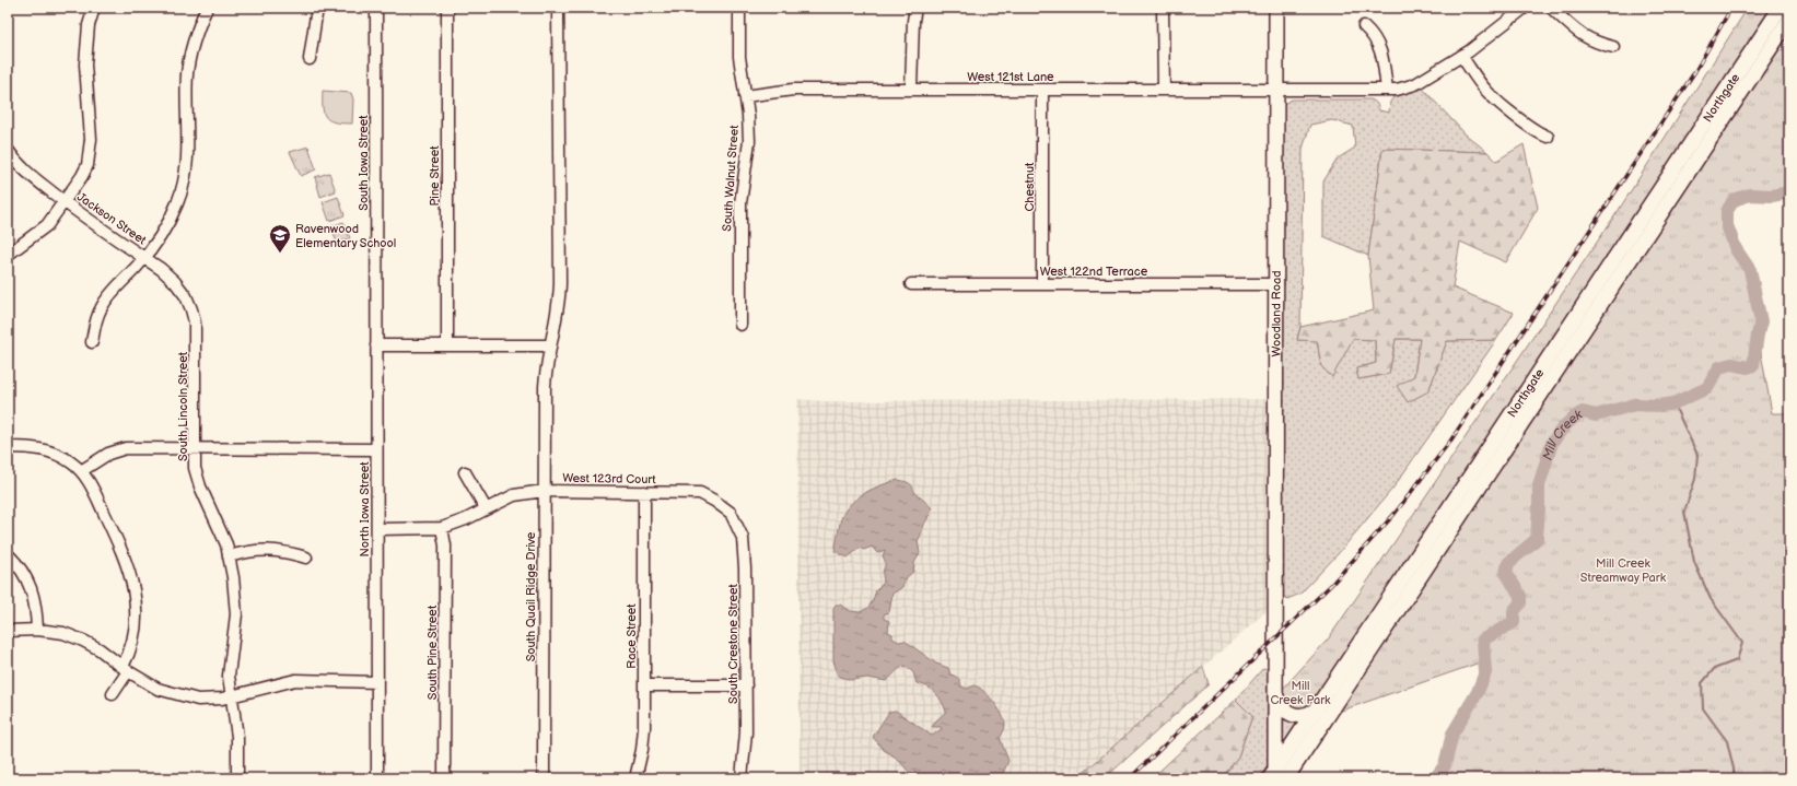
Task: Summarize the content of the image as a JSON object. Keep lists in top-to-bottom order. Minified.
{"streets":{"main road":["Northgate","Woodland Road"],"street":["West 121st Lane","South Iowa Street","Pine Street","South Walnut Street","Chestnut","Jackson Street","West 122nd Terrace","South Lincoln Street","West 123rd Court","North Iowa Street","South Quail Ridge Drive","Race Street","South Crestone Street","South Pine Street"]},"crossings":[["West 121st Lane","South Walnut Street"],["West 121st Lane","Chestnut"],["West 121st Lane","Woodland Road"],["Northgate","Woodland Road"],["South Iowa Street","North Iowa Street"],["Chestnut","West 122nd Terrace"],["Jackson Street","South Lincoln Street"],["West 122nd Terrace","Woodland Road"],["South Lincoln Street","North Iowa Street"],["West 123rd Court","North Iowa Street"],["West 123rd Court","South Quail Ridge Drive"],["West 123rd Court","Race Street"],["West 123rd Court","South Crestone Street"],["West 123rd Court","South Pine Street"]],"water":["Mill Creek"],"parks":["Mill Creek Streamway Park","Mill Creek Park"],"places":{"school or university":["Ravenwood Elementary School"]}}
